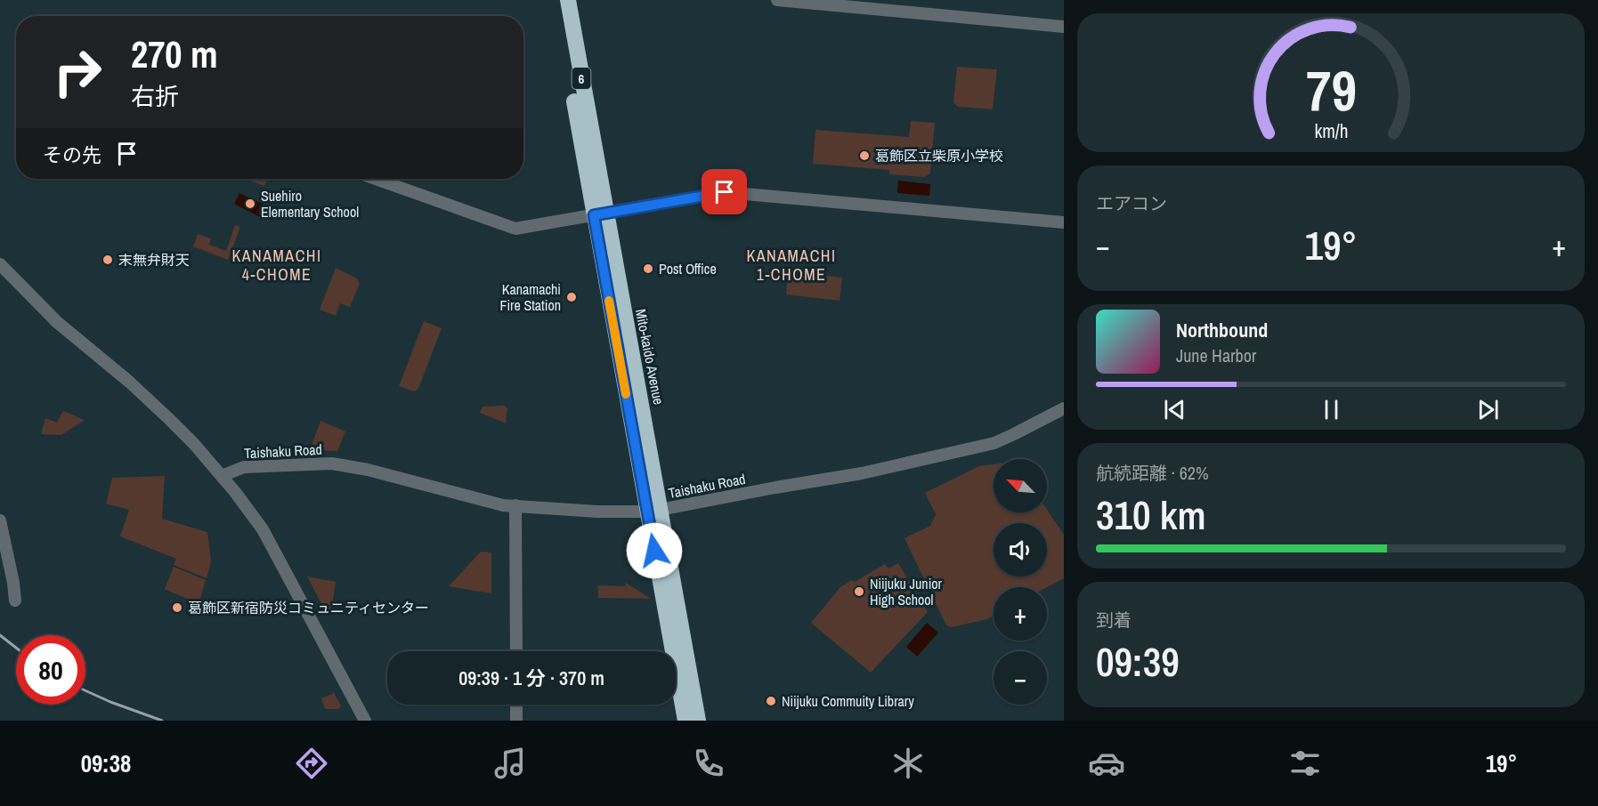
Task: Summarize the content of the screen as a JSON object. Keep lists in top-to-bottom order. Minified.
{"streets":{"highway":["6","Mito-kaido Avenue"],"street":["Taishaku Road"]},"crossings":[["Mito-kaido Avenue","Taishaku Road"]],"districts":["KANAMACHI 4-CHOME","KANAMACHI 1-CHOME"],"places":["葛飾区立柴原小学校","Suehiro Elementary School","末無弁財天","Post Office","Kanamachi Fire Station","Niijuku Junior High School","葛飾区新宿防災コミュニティセンター","Niijuku Commuity Library"],"north":"top left","page":{"turn":["270 m","右折"],"then":"その先","tile":["エアコン",["航続距離 · 62%","310 km"],["到着","09:39"]],"heat":["−","19°","+"],"song":["Northbound","June Harbor"],"map_buttons":["+","−"],"limit":"80","trip":"09:39 · 1 分 · 370 m","tabs":["09:38","19°"],"gauge":["79","km/h"]}}
